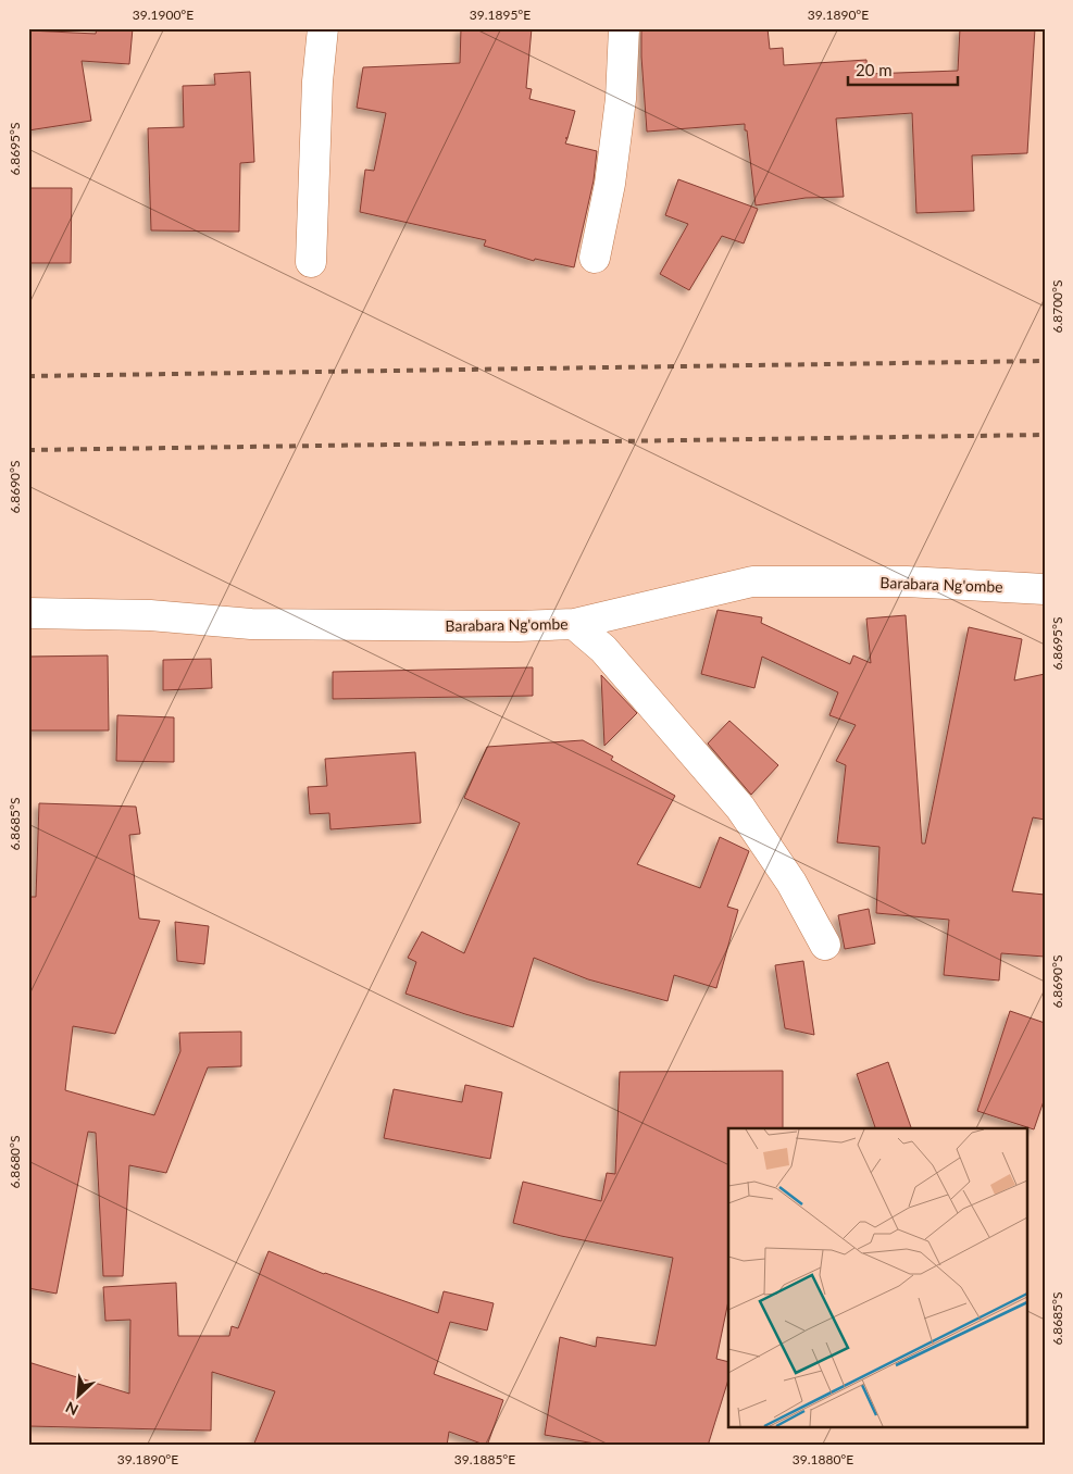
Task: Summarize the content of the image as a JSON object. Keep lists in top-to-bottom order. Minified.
{"streets":{"street":["Barabara Ng'ombe"]},"scale_bar":"20 m","north":"bottom left","coordinates":["39.1900°E","39.1895°E","39.1890°E","6.8695°S","6.8700°S","6.8690°S","6.8685°S","6.8680°S","39.1885°E","39.1880°E"]}
